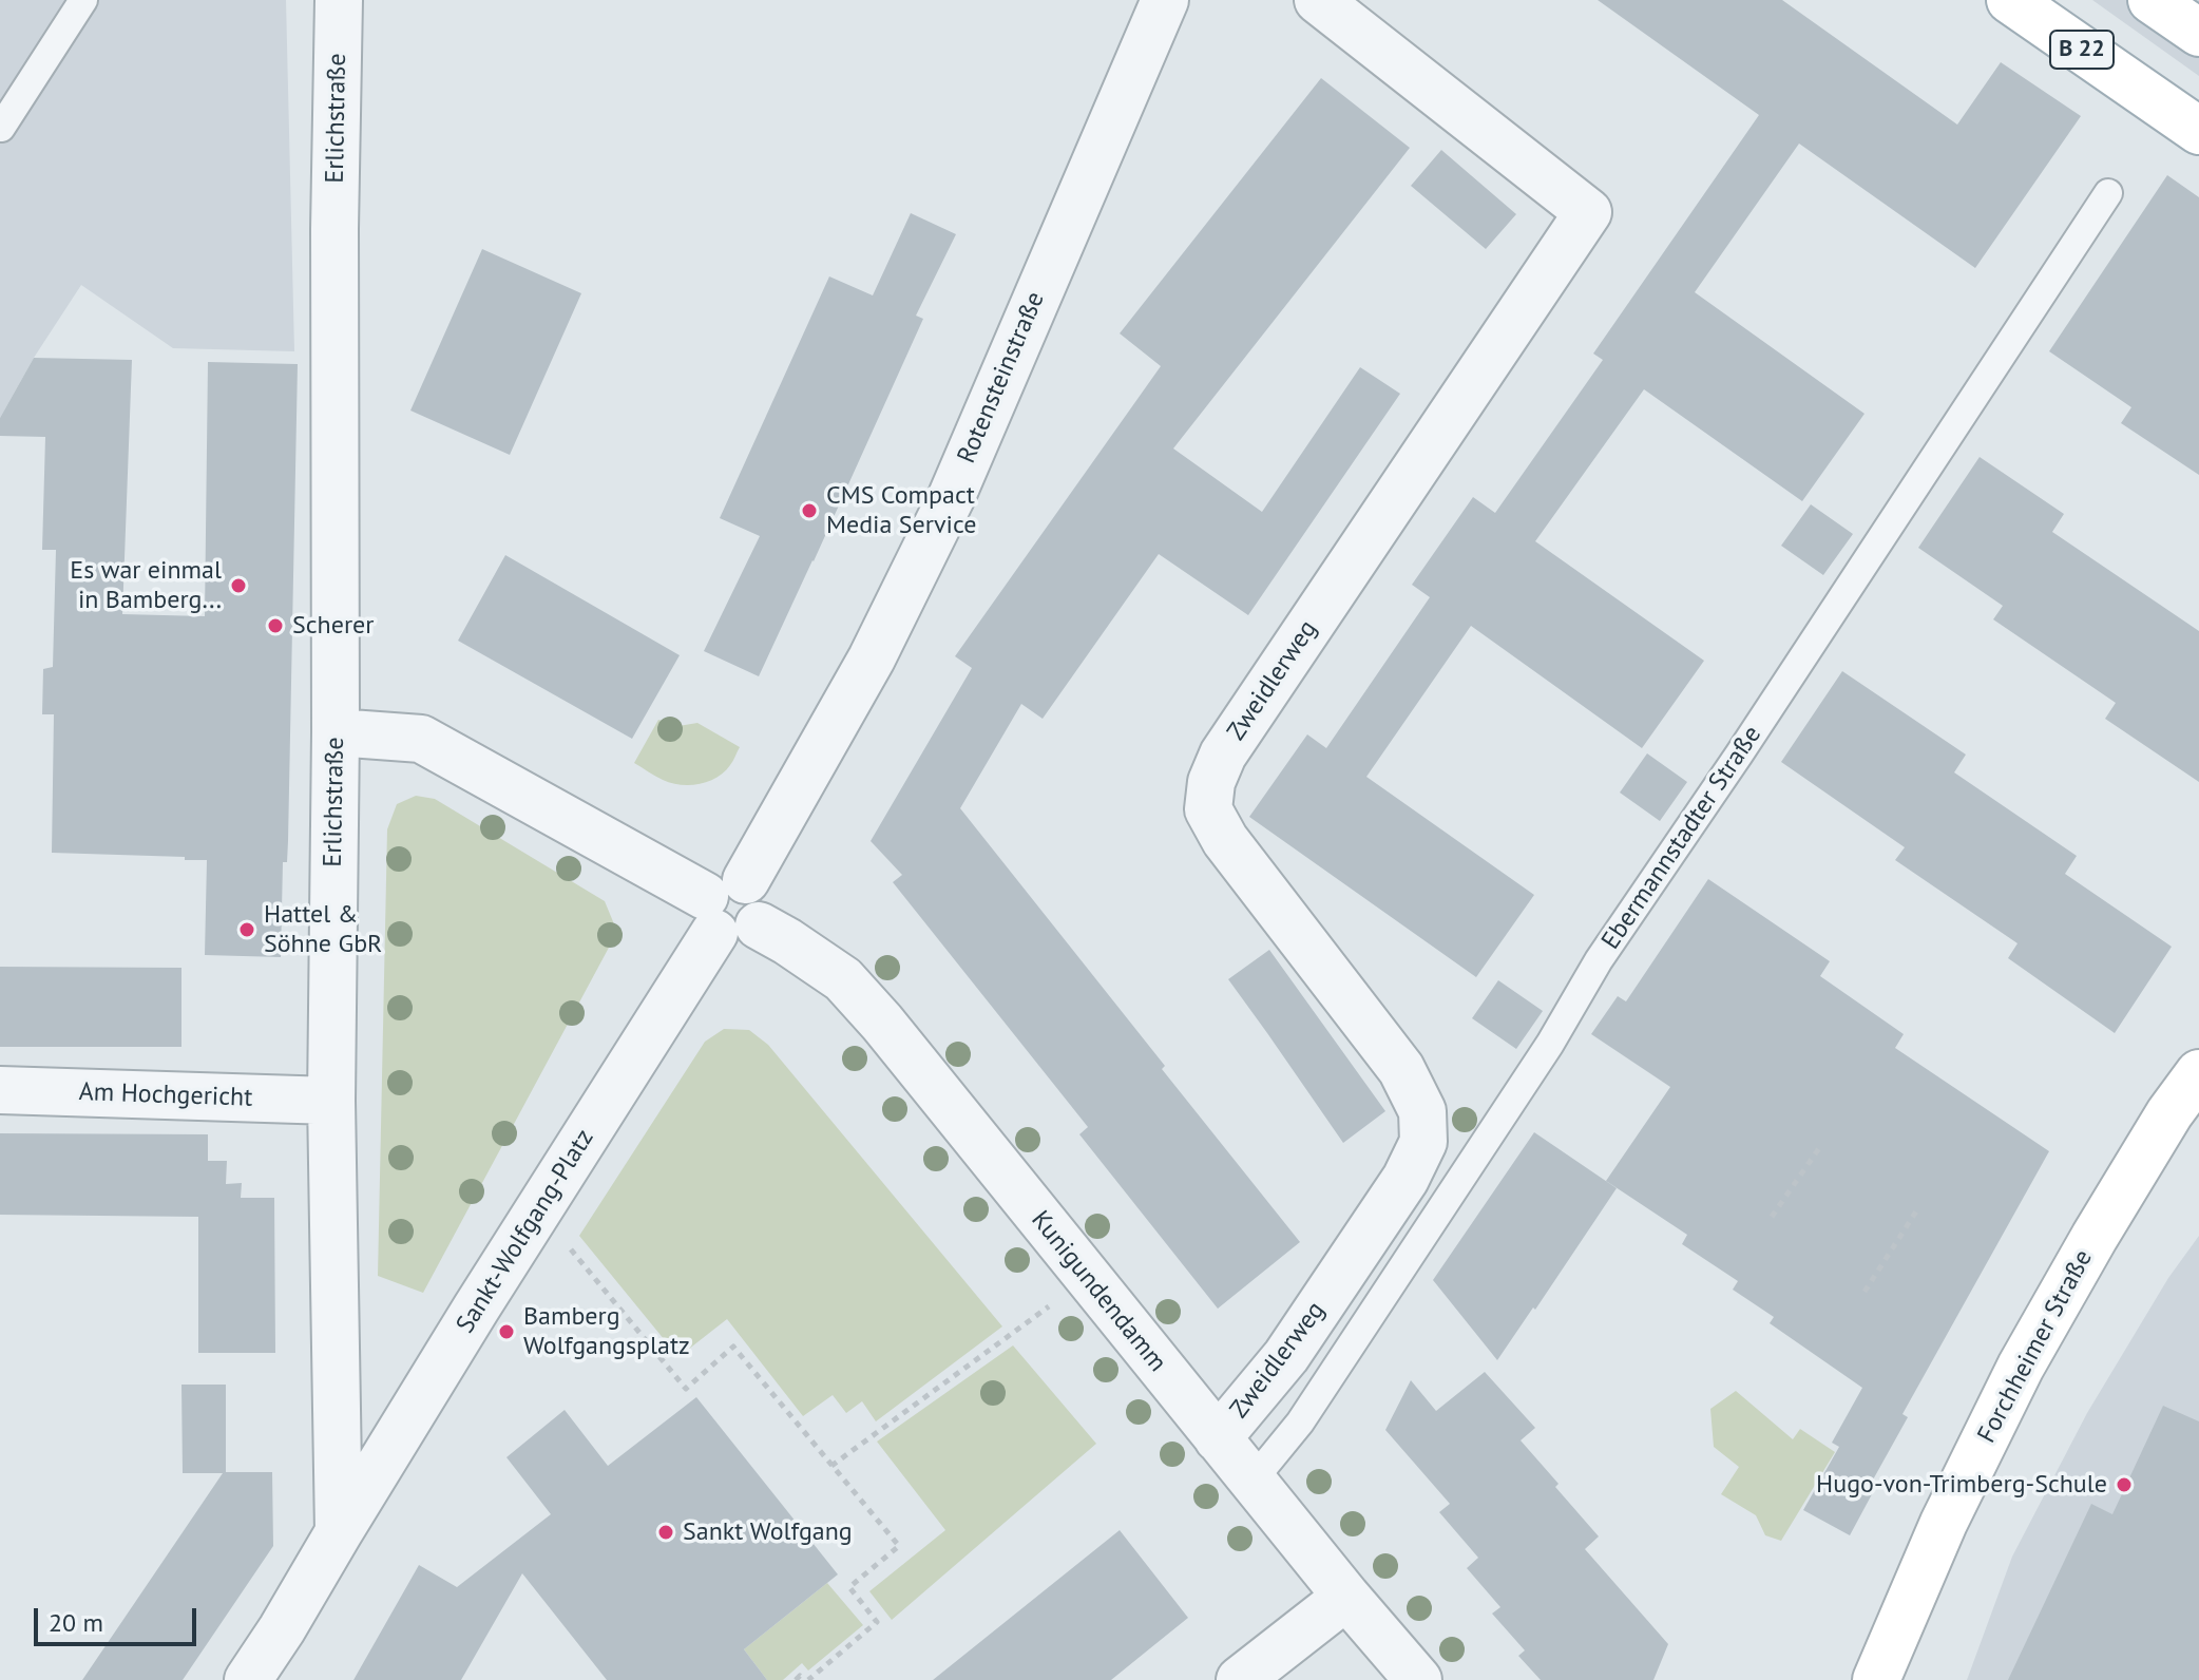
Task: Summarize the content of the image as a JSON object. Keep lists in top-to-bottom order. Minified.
{"streets":{"street":["B 22","Erlichstraße","Rotensteinstraße","Zweidlerweg","Am Hochgericht","Sankt-Wolfgang-Platz","Kunigundendamm","Forchheimer Straße"],"lane":["Ebermannstadter Straße"]},"crossings":[["Erlichstraße","Am Hochgericht"],["Erlichstraße","Sankt-Wolfgang-Platz"],["Rotensteinstraße","Sankt-Wolfgang-Platz"],["Rotensteinstraße","Kunigundendamm"],["Zweidlerweg","Kunigundendamm"],["Ebermannstadter Straße","Kunigundendamm"],["Sankt-Wolfgang-Platz","Kunigundendamm"]],"places":["CMS Compact Media Service","Es war einmal in Bamberg...","Scherer","Hattel & Söhne GbR","Bamberg Wolfgangsplatz","Hugo-von-Trimberg-Schule","Sankt Wolfgang"],"scale_bar":"20 m"}
